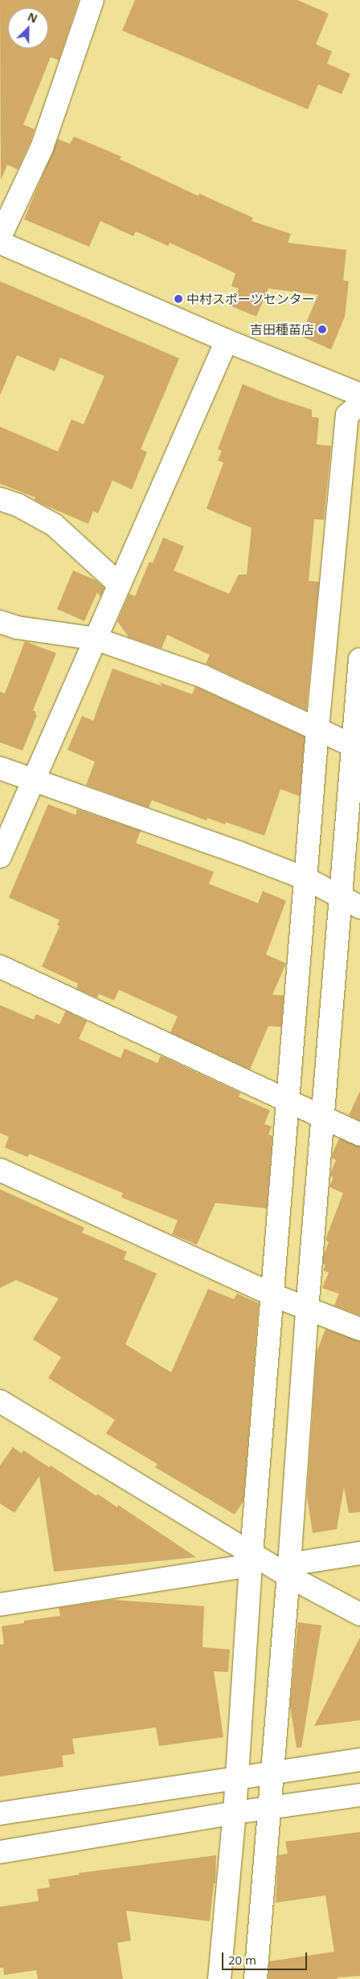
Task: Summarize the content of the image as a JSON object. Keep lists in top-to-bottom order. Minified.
{"places":["中村スポーツセンター","吉田種苗店"],"scale_bar":"20 m","north":"top right"}
